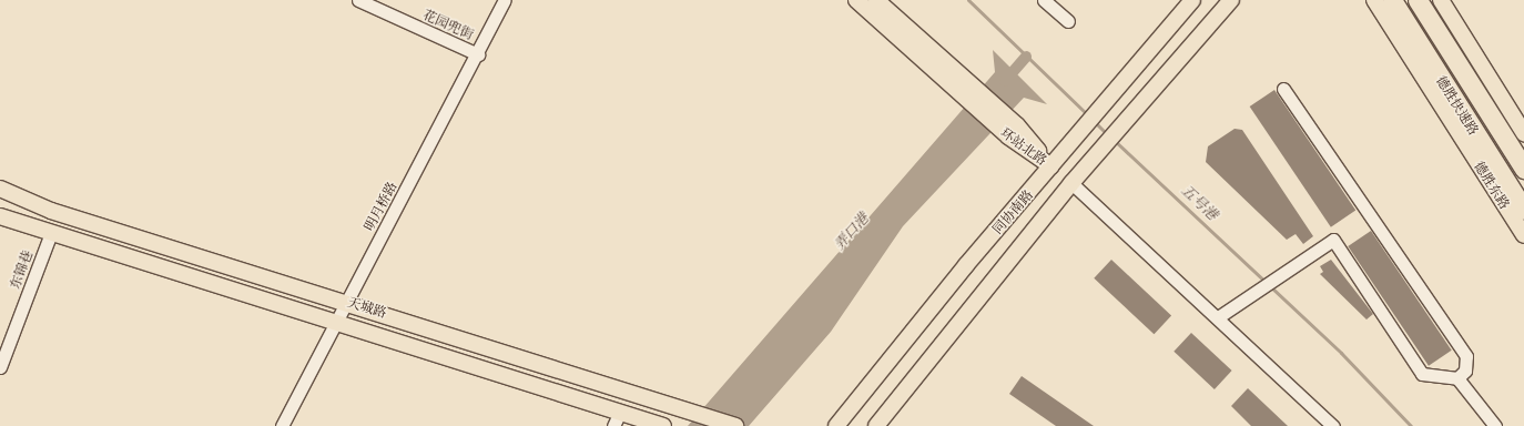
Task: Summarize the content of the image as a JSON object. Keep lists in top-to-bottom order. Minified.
{"streets":{"highway":["德胜快速路"],"main road":["环站北路","德胜东路","同协南路","天城路"],"street":["花园兜街","明月桥路","东锦巷"]},"crossings":[["花园兜街","明月桥路"],["环站北路","同协南路"],["明月桥路","天城路"],["东锦巷","天城路"]],"water":["五号港","弄口港"]}
